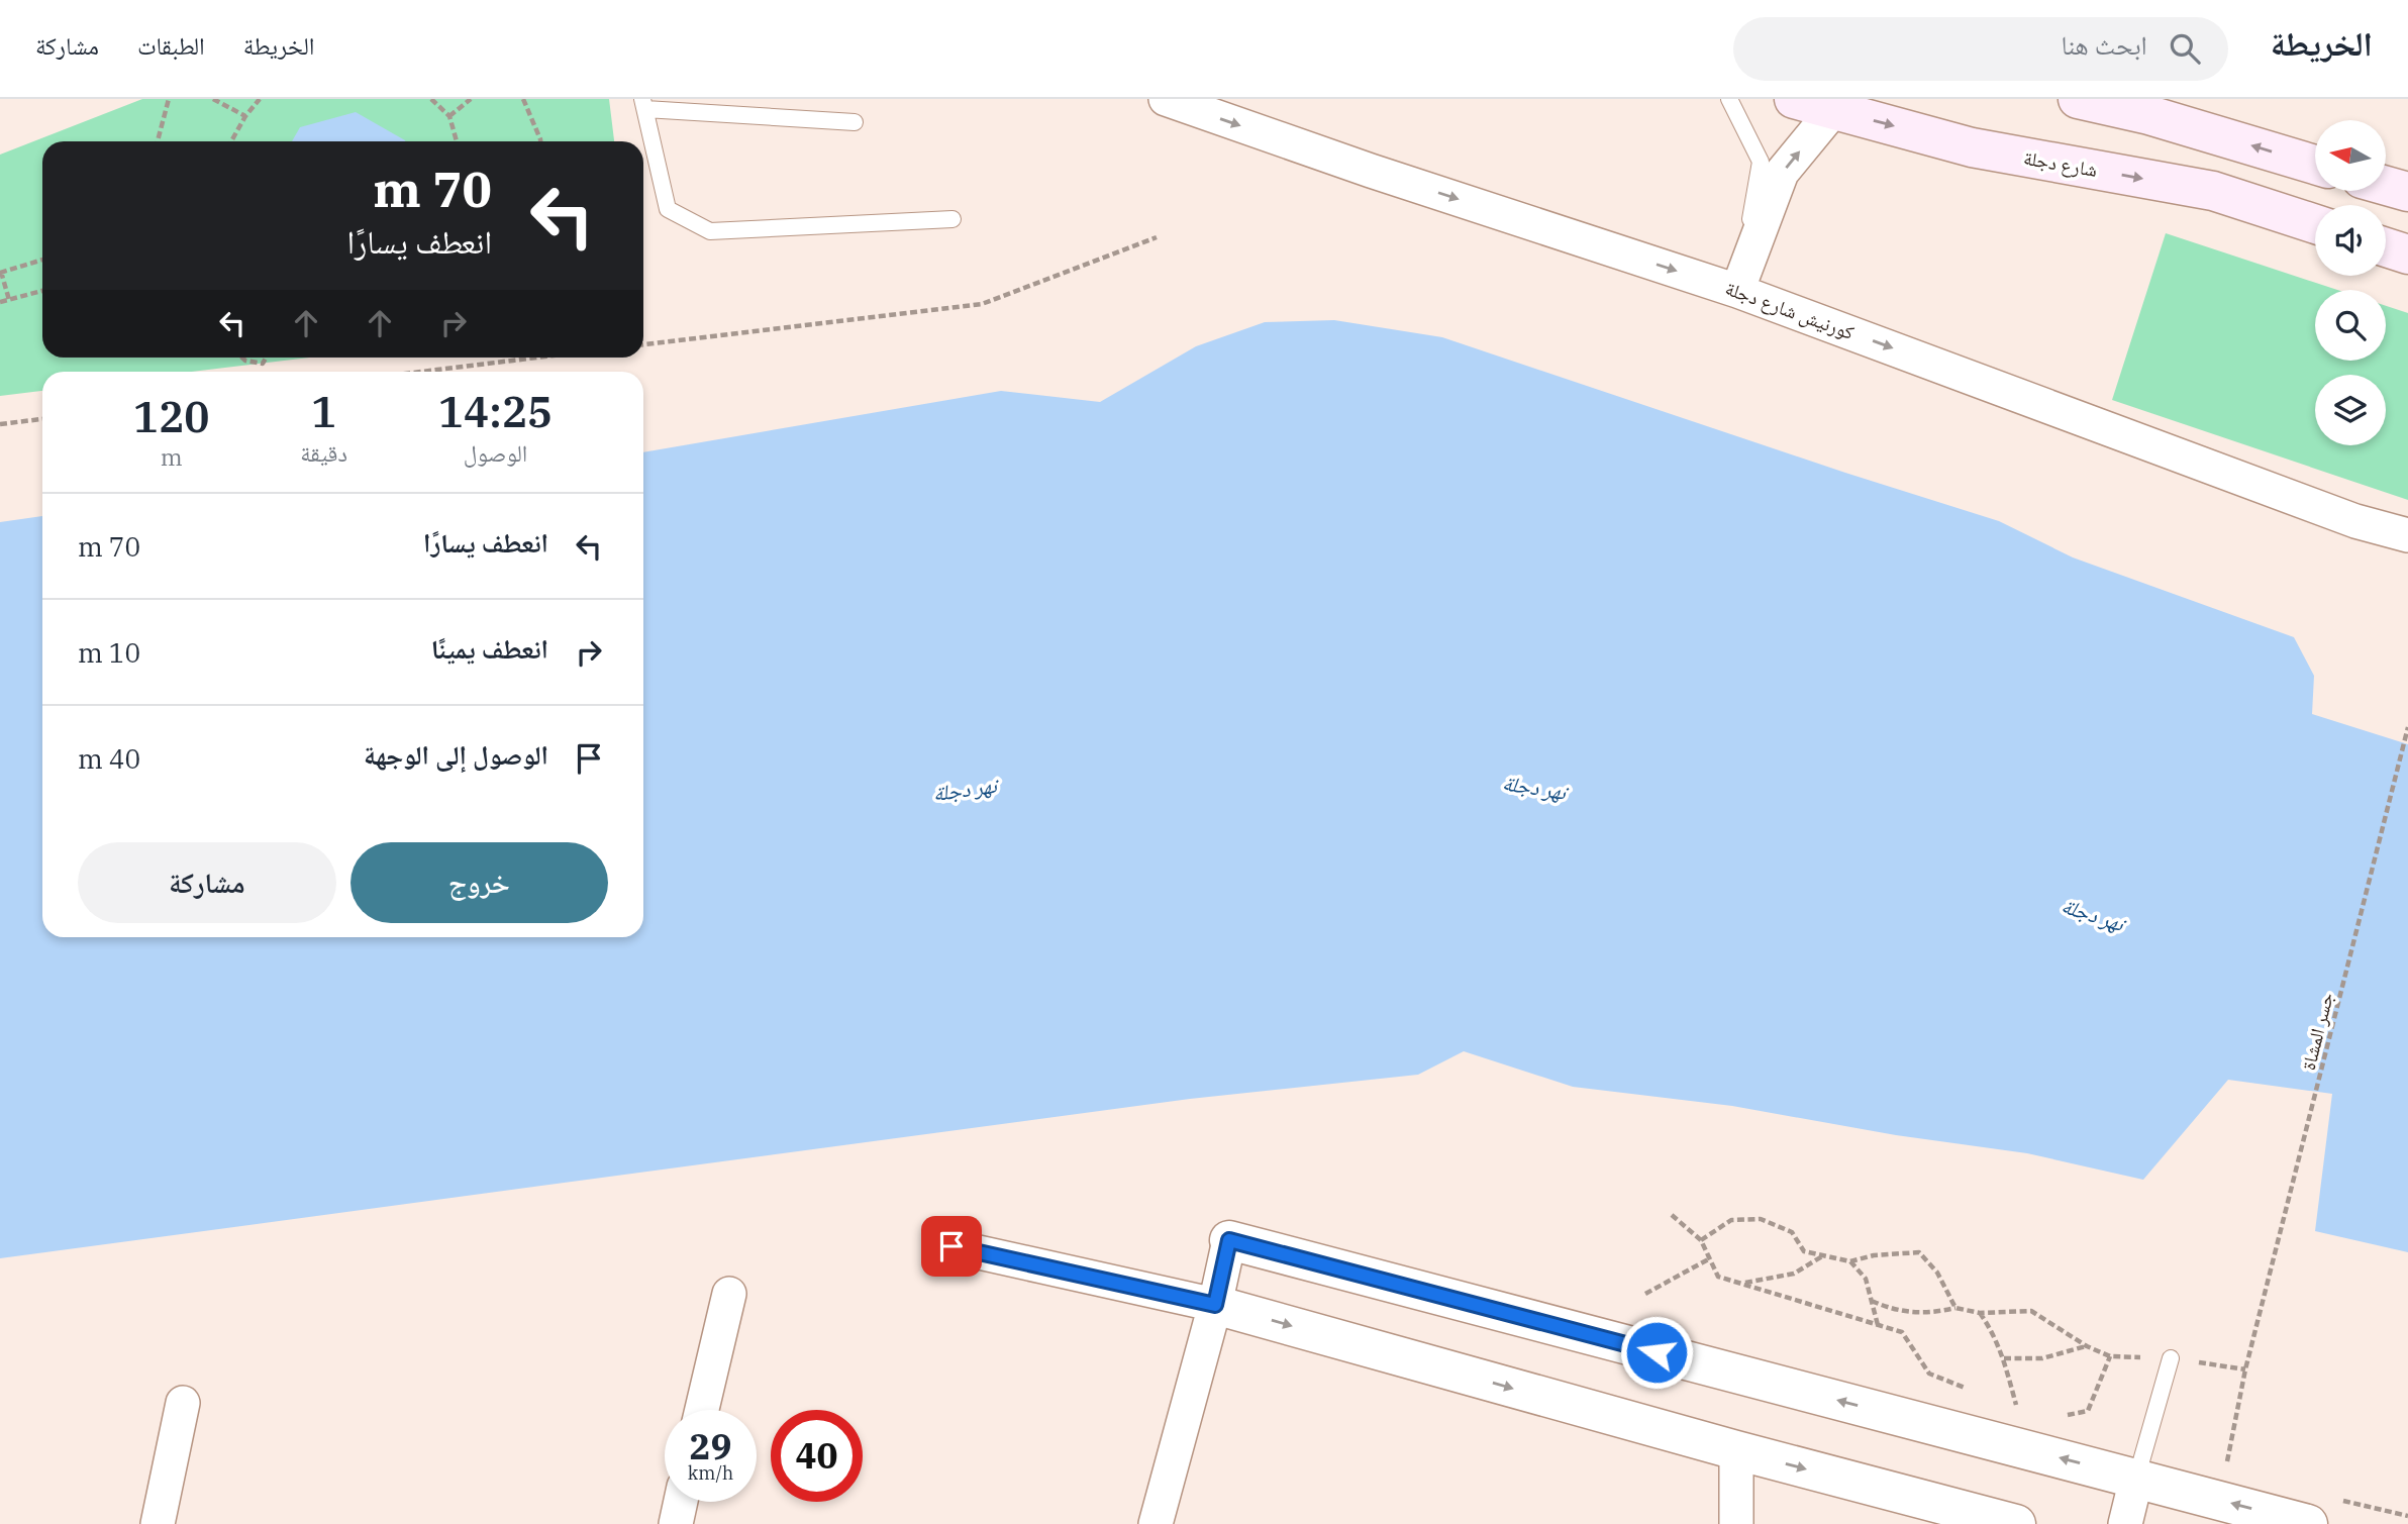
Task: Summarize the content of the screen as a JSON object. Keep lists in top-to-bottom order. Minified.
{"streets":{"main road":["شارع دجلة"],"street":["كورنيش شارع دجلة"],"path":["جسر المشاة"]},"one_way":["كورنيش شارع دجلة"],"water":["نهر دجلة"],"north":"left","page":{"header":"الخريطة","search":"ابحث هنا","nav":["الخريطة","الطبقات","مشاركة"],"turn":["70 m","انعطف يسارًا"],"eta":["14:25","الوصول","1","دقيقة","120","m"],"list":[{"name":"انعطف يسارًا","value":"70 m"},{"name":"انعطف يمينًا","value":"10 m"},{"name":"الوصول إلى الوجهة","value":"40 m"}],"buttons":["خروج","مشاركة"],"speed":"29 km/h","limit":"40"}}
